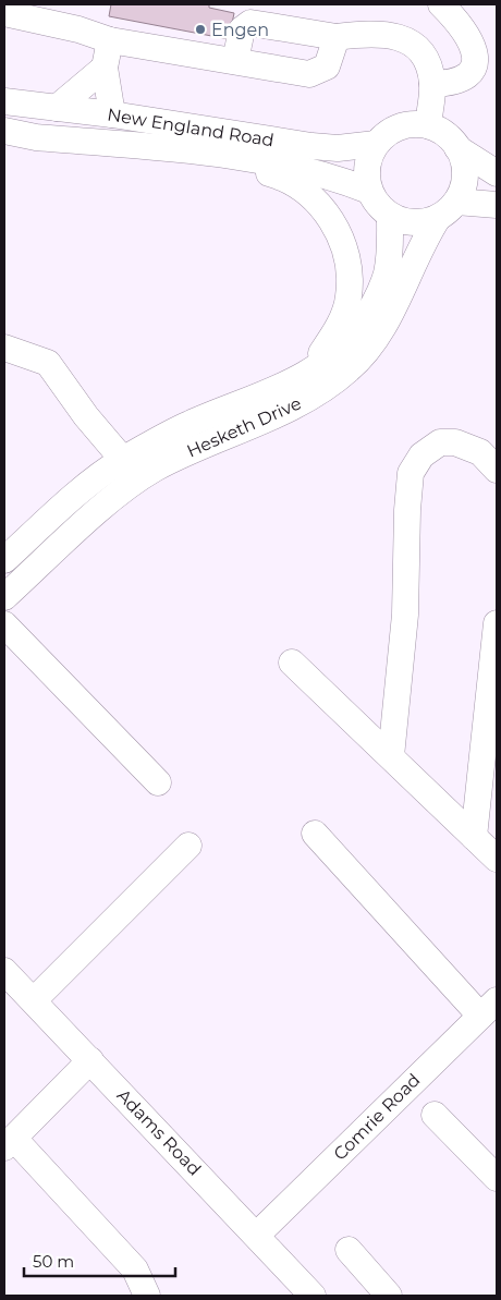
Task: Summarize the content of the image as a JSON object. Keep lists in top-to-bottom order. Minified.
{"streets":{"street":["New England Road","Hesketh Drive","Comrie Road","Adams Road"]},"crossings":[["New England Road","Hesketh Drive"],["Comrie Road","Adams Road"]],"places":["Engen"],"scale_bar":"50 m"}
